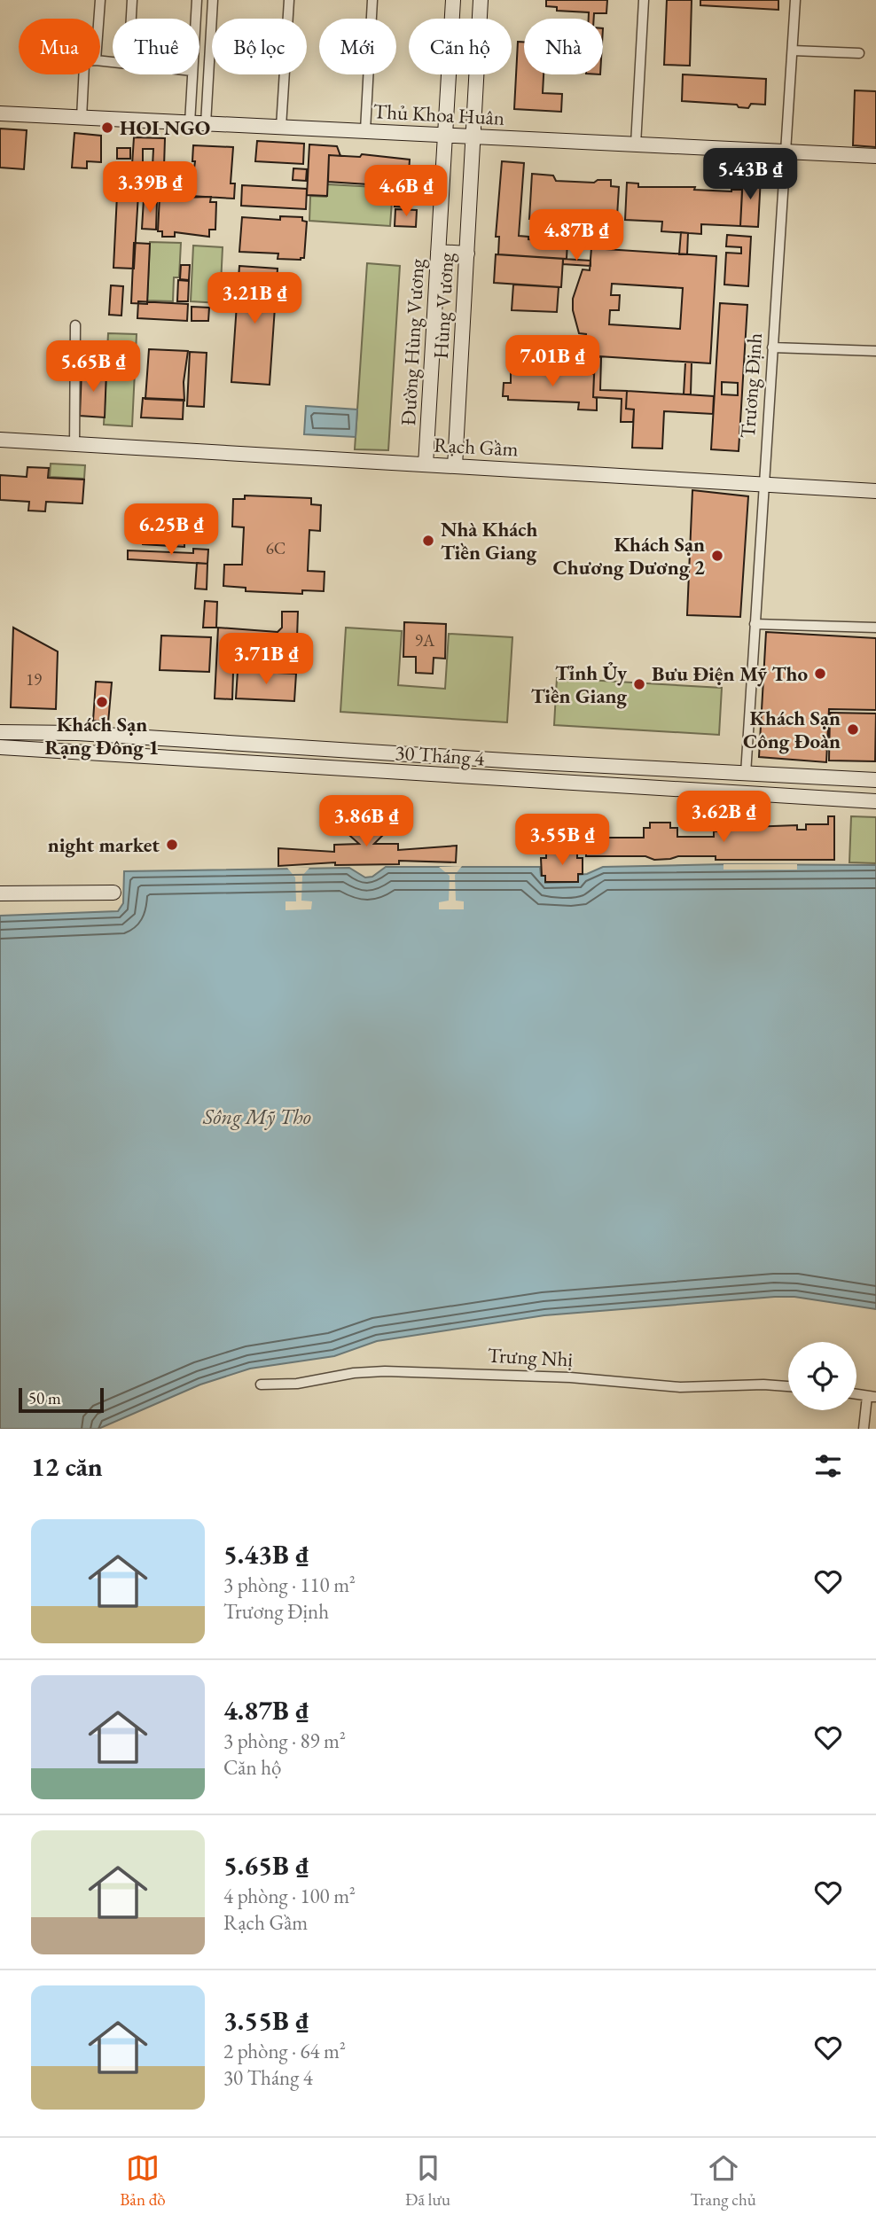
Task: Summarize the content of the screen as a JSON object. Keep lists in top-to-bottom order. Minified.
{"streets":{"main road":["Thủ Khoa Huân","Hùng Vương","Đường Hùng Vương","Rạch Gầm","30 Tháng 4"],"street":["Trương Định","Trưng Nhị"]},"crossings":[["Thủ Khoa Huân","Hùng Vương"],["Thủ Khoa Huân","Đường Hùng Vương"],["Thủ Khoa Huân","Trương Định"],["Hùng Vương","Rạch Gầm"],["Đường Hùng Vương","Rạch Gầm"],["Trương Định","Rạch Gầm"],["Trương Định","30 Tháng 4"]],"water":["Sông Mỹ Tho"],"places":["HOI NGO","Nhà Khách Tiền Giang","Khách Sạn Chương Dương 2","Bưu Điện Mỹ Tho","Tỉnh Ủy Tiền Giang","Khách Sạn Rạng Đông 1","Khách Sạn Công Đoàn","night market"],"house_numbers":["6C","9A","19"],"scale_bar":"50 m","page":{"chip":["Mua","Thuê","Bộ lọc","Mới","Căn hộ","Nhà"],"price":["5.43B ₫","3.39B ₫","4.6B ₫","4.87B ₫","3.21B ₫","7.01B ₫","5.65B ₫","6.25B ₫","3.71B ₫","3.62B ₫","3.86B ₫","3.55B ₫"],"scale":"50 m","heading":"12 căn","list":[{"name":"5.43B ₫","note":"3 phòng · 110 m² · Trương Định"},{"name":"4.87B ₫","note":"3 phòng · 89 m² · Căn hộ"},{"name":"5.65B ₫","note":"4 phòng · 100 m² · Rạch Gầm"},{"name":"3.55B ₫","note":"2 phòng · 64 m² · 30 Tháng 4"}],"tabs":["Bản đồ","Đã lưu","Trang chủ"]}}
